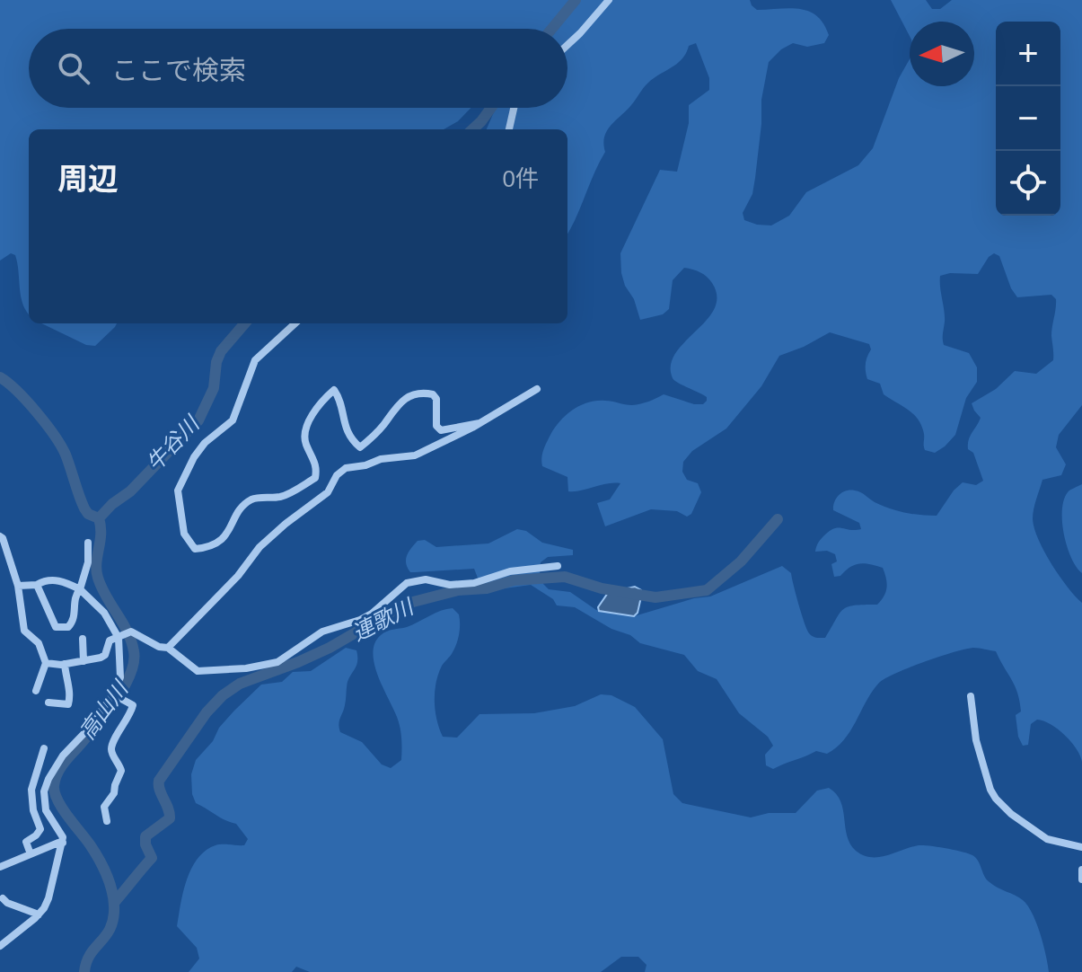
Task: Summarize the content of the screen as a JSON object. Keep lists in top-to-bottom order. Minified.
{"water":["牛谷川","連歌川","高山川"],"north":"left","page":{"map_buttons":["+","−"],"search":"ここで検索","heading":["周辺","0件"]}}
